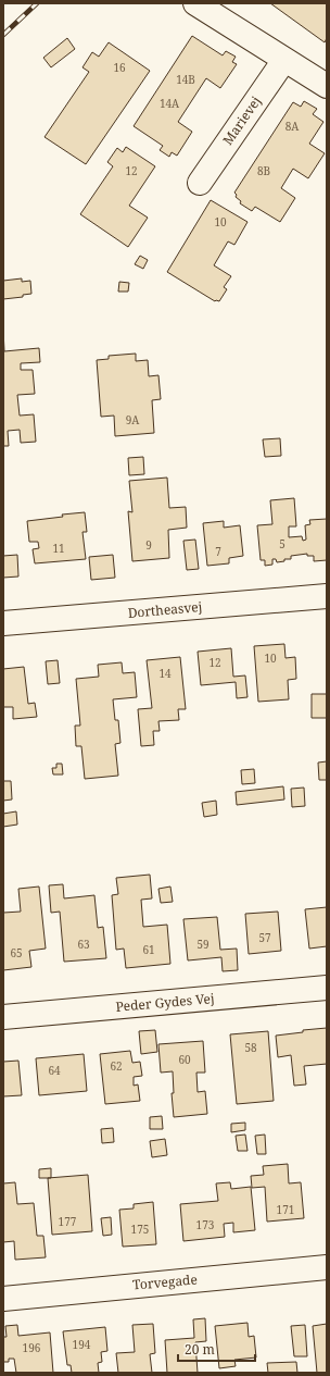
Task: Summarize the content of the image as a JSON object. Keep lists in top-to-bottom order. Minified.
{"streets":{"street":["Marievej","Dortheasvej","Peder Gydes Vej","Torvegade"]},"house_numbers":["16","14B","14A","8A","12","8B","10","9A","5","9","11","7","10","12","14","57","63","59","61","65","58","60","62","64","171","177","173","175","194","196"],"scale_bar":"20 m"}
